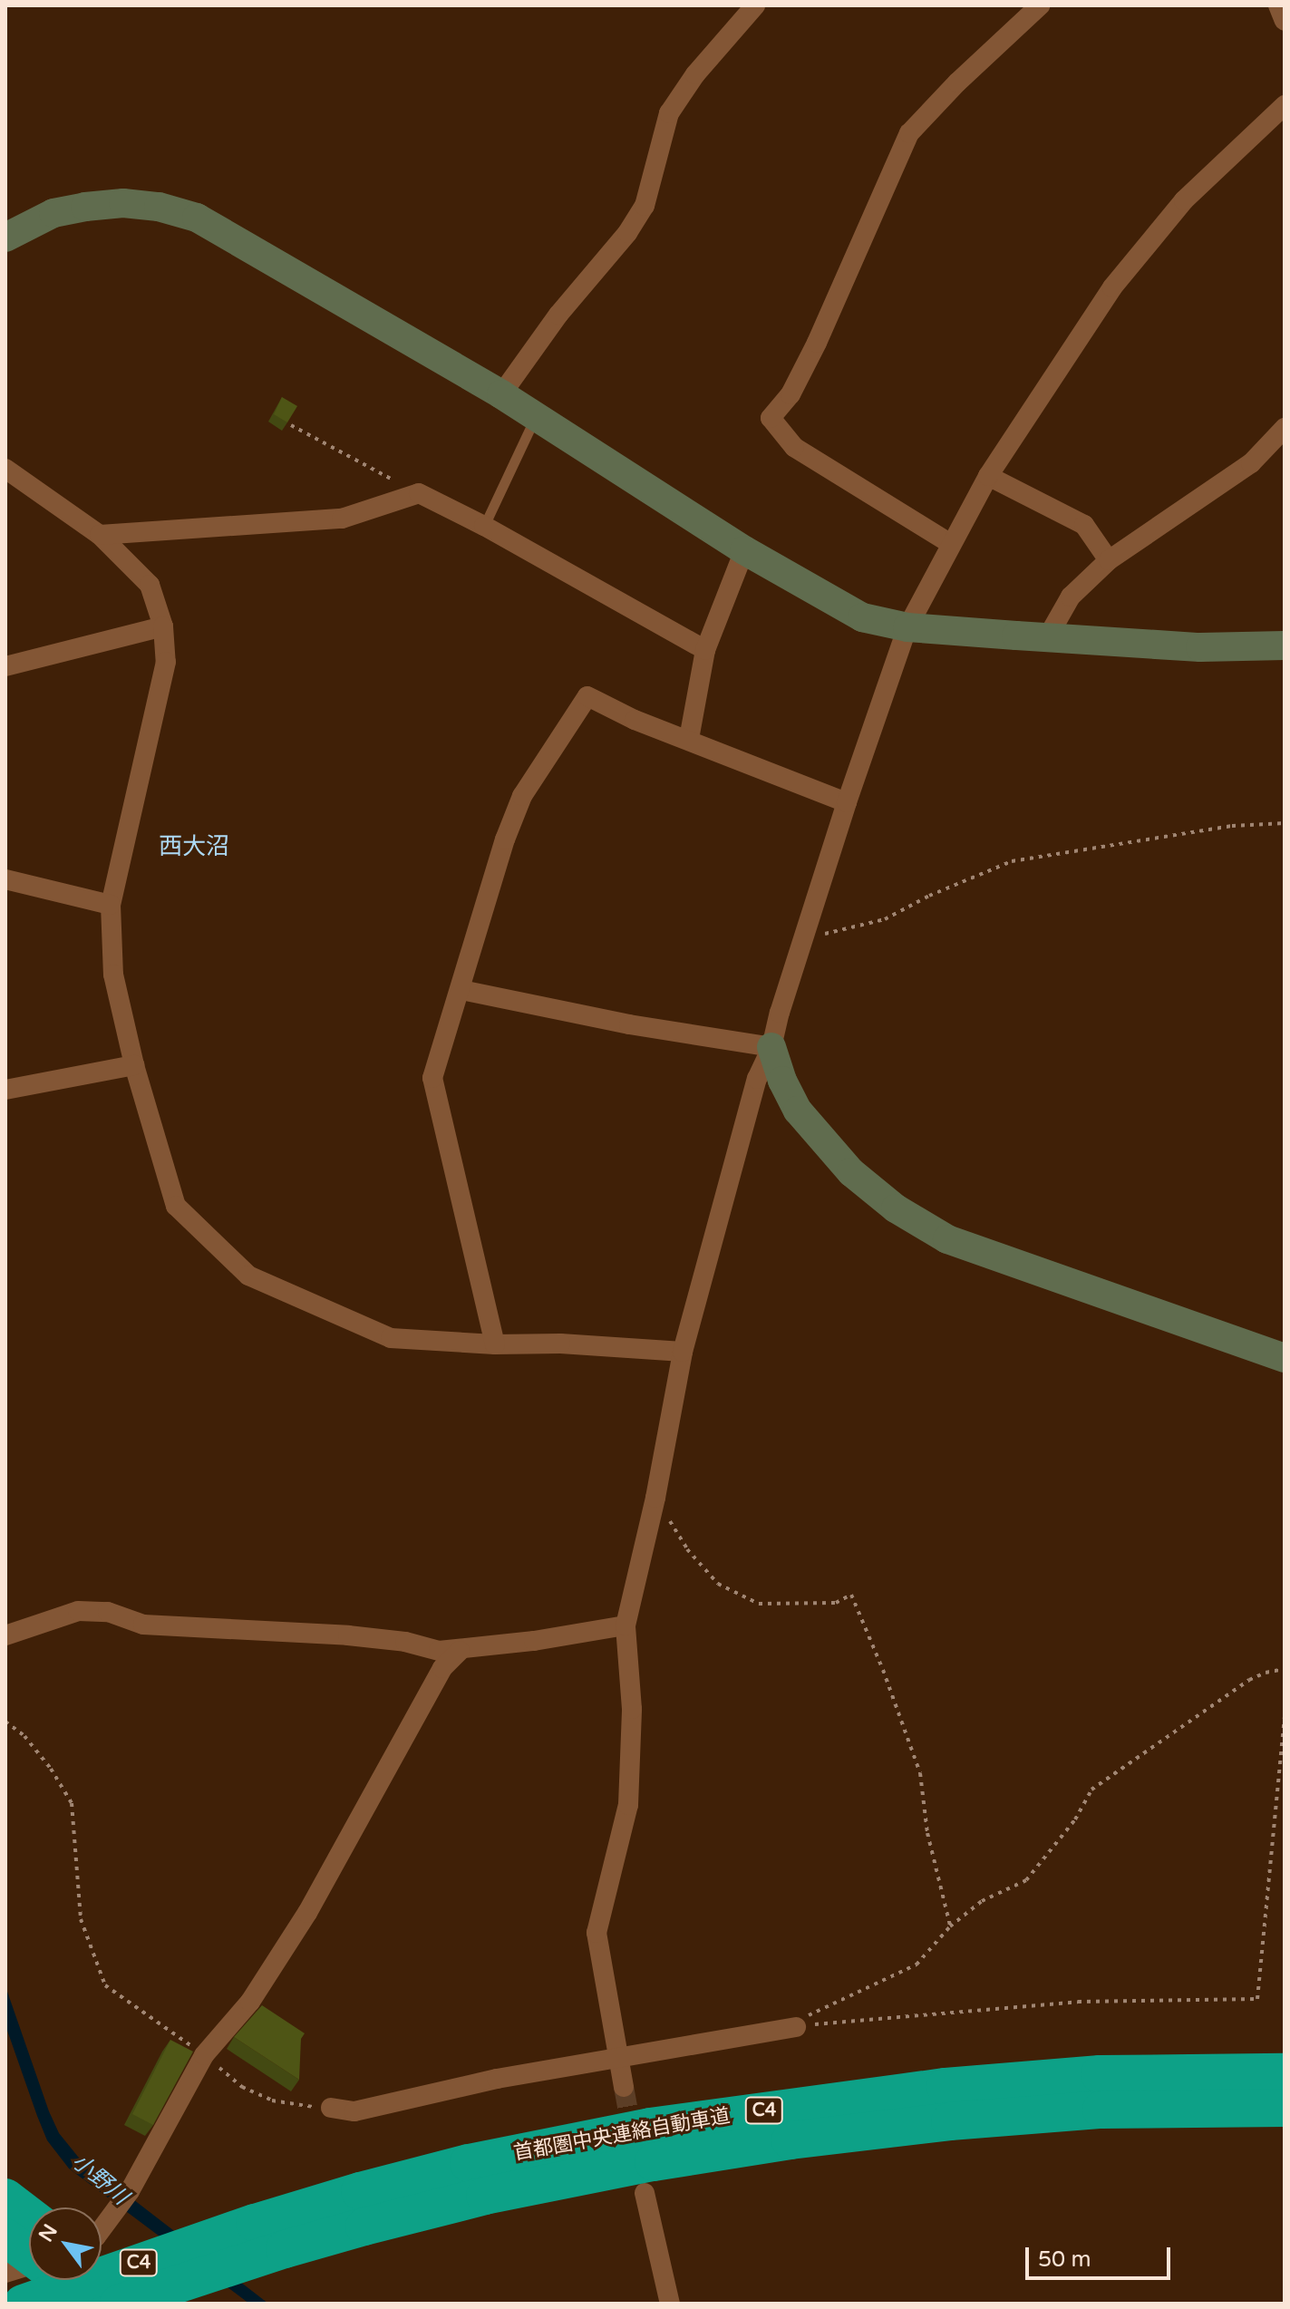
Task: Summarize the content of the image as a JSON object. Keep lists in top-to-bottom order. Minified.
{"streets":{"highway":["C4","首都圏中央連絡自動車道"]},"districts":["西大沼"],"water":["小野川"],"scale_bar":"50 m","north":"top left"}
